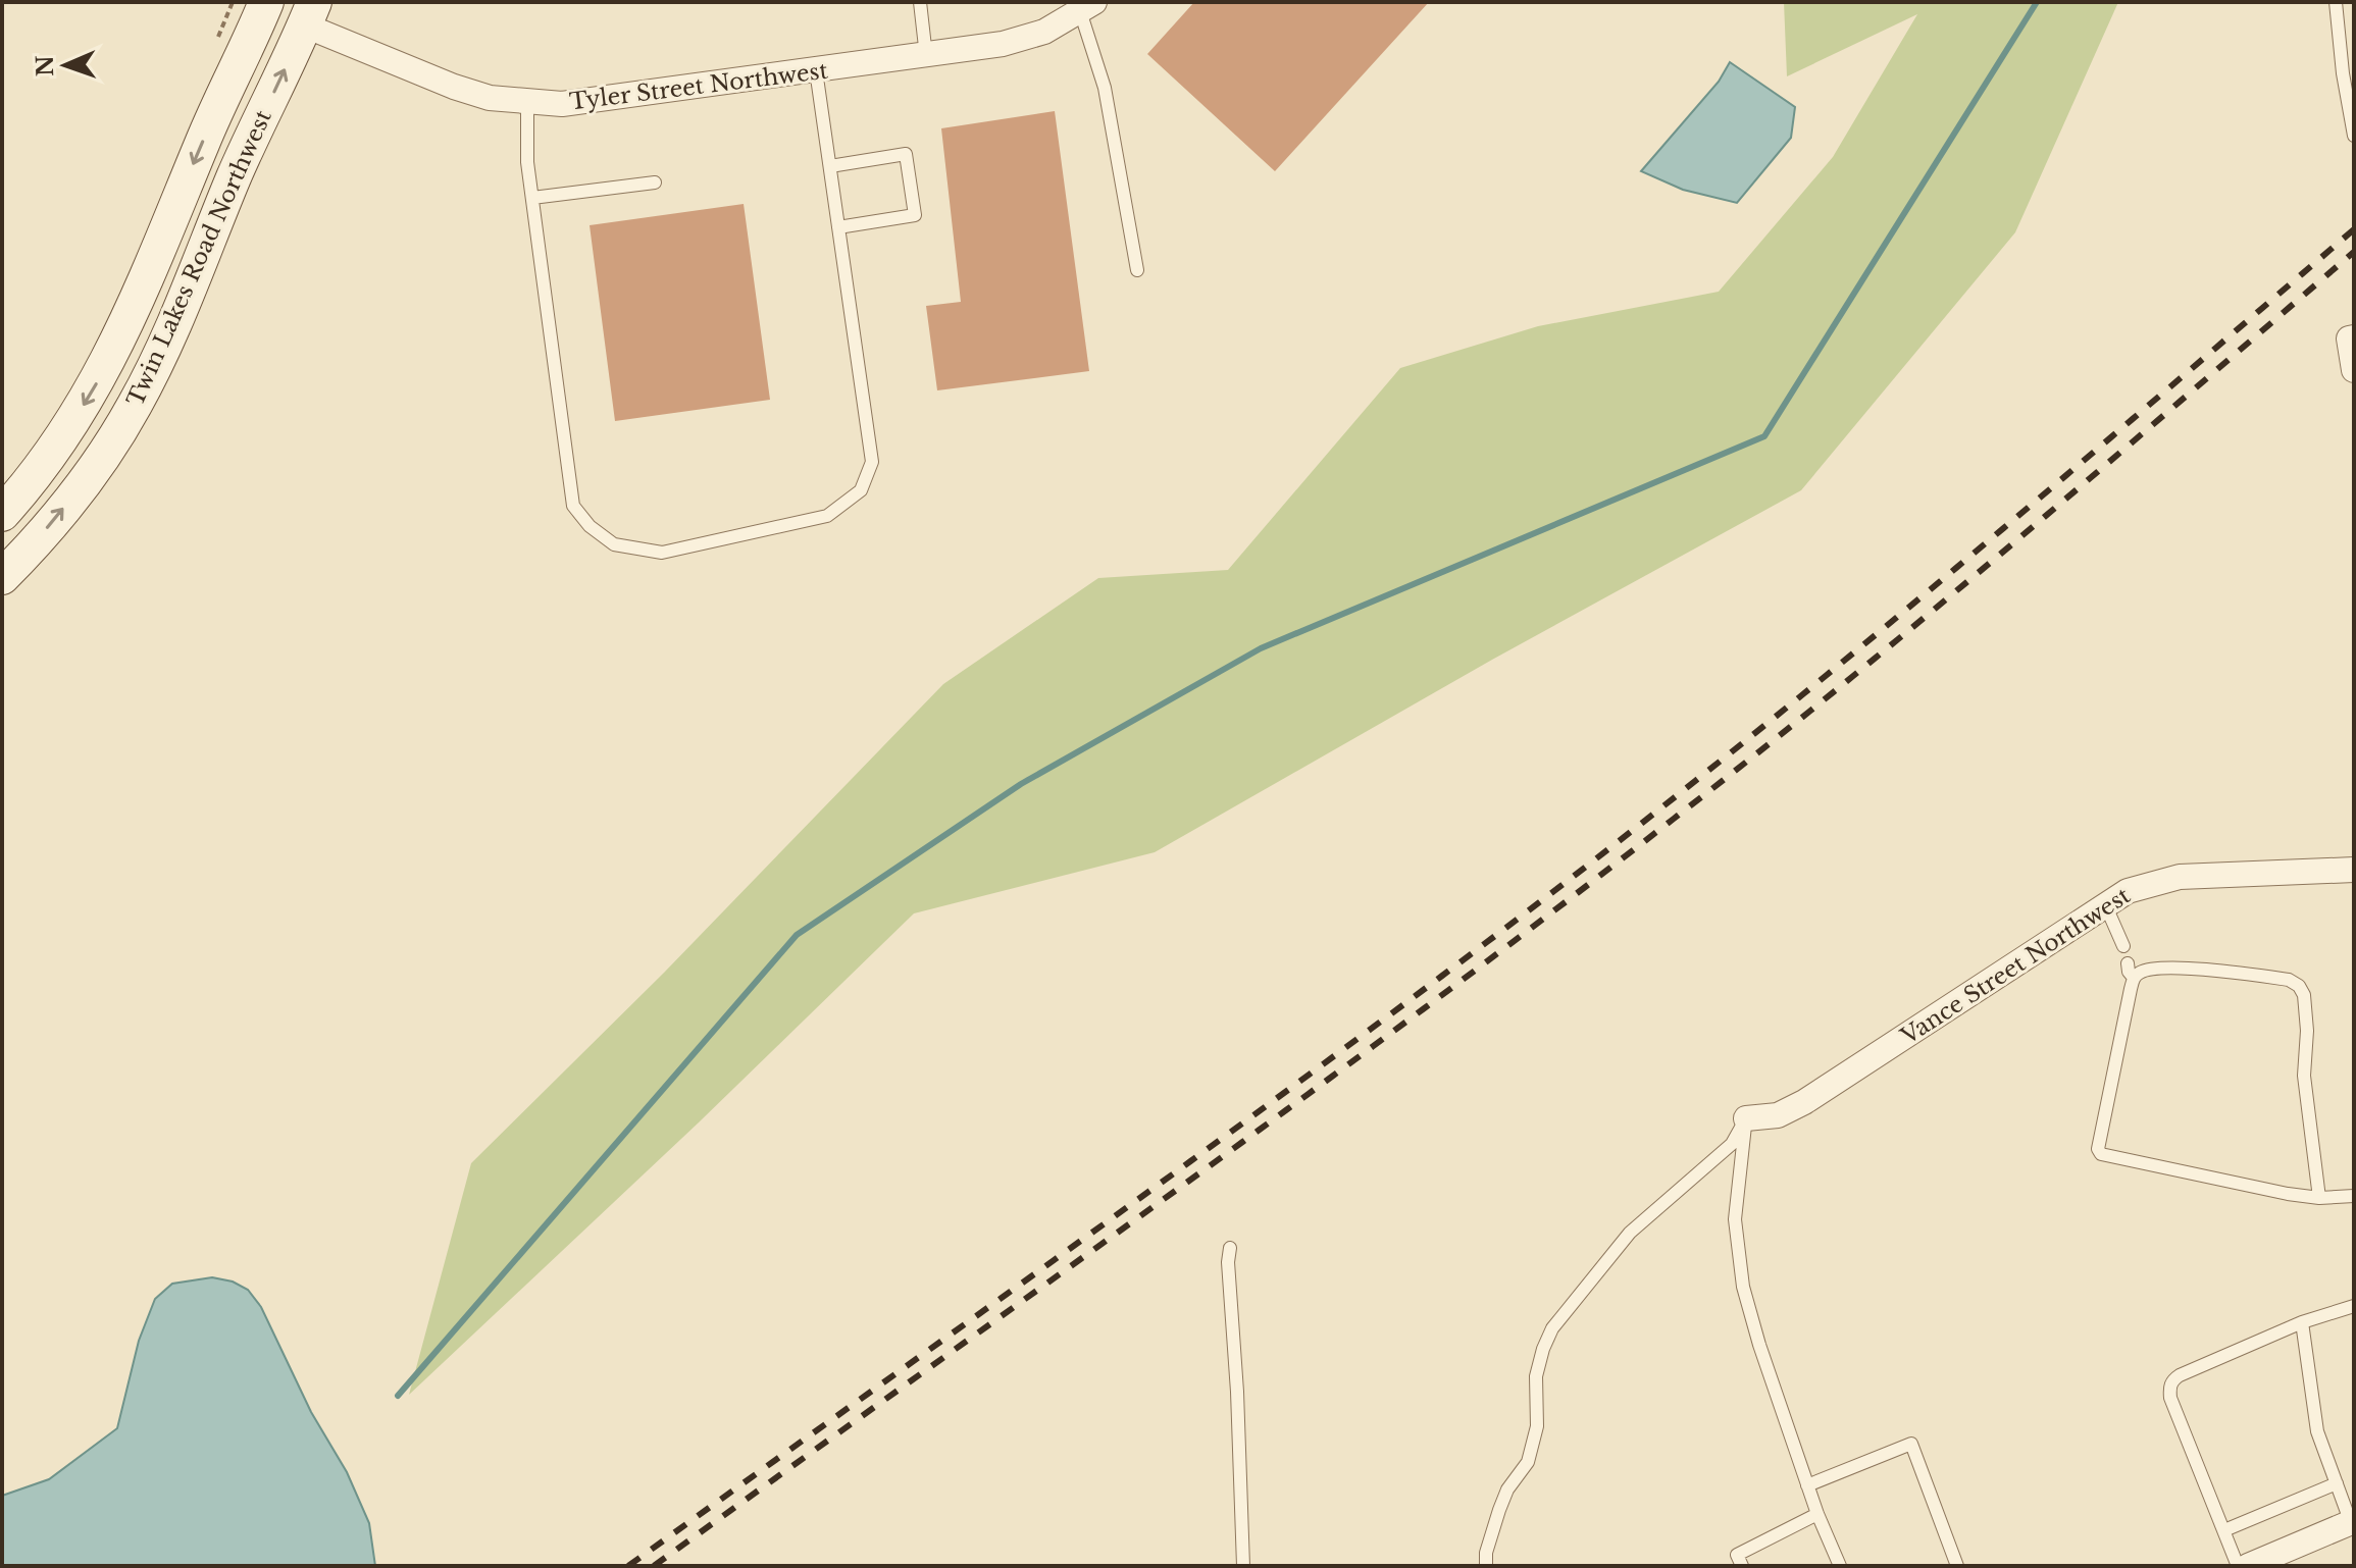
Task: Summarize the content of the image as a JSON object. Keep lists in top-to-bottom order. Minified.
{"streets":{"street":["Tyler Street Northwest","Twin Lakes Road Northwest","Vance Street Northwest"]},"crossings":[["Tyler Street Northwest","Twin Lakes Road Northwest"]],"north":"left"}
